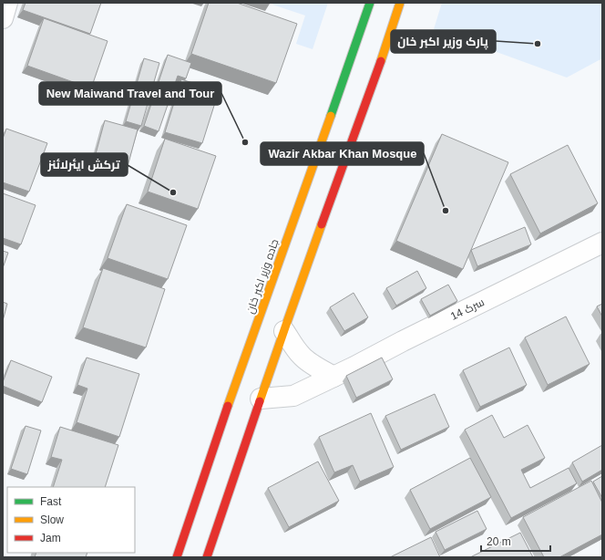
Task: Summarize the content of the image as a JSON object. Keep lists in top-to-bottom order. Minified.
{"streets":{"main road":["جاده وزیر اکبر خان"],"street":["سرک 14"]},"places":["پارک وزیر اکبر خان","New Maiwand Travel and Tour","ترکش ایئرلائنز","Wazir Akbar Khan Mosque"],"legend":["Fast","Slow","Jam"],"scale_bar":"20 m"}
